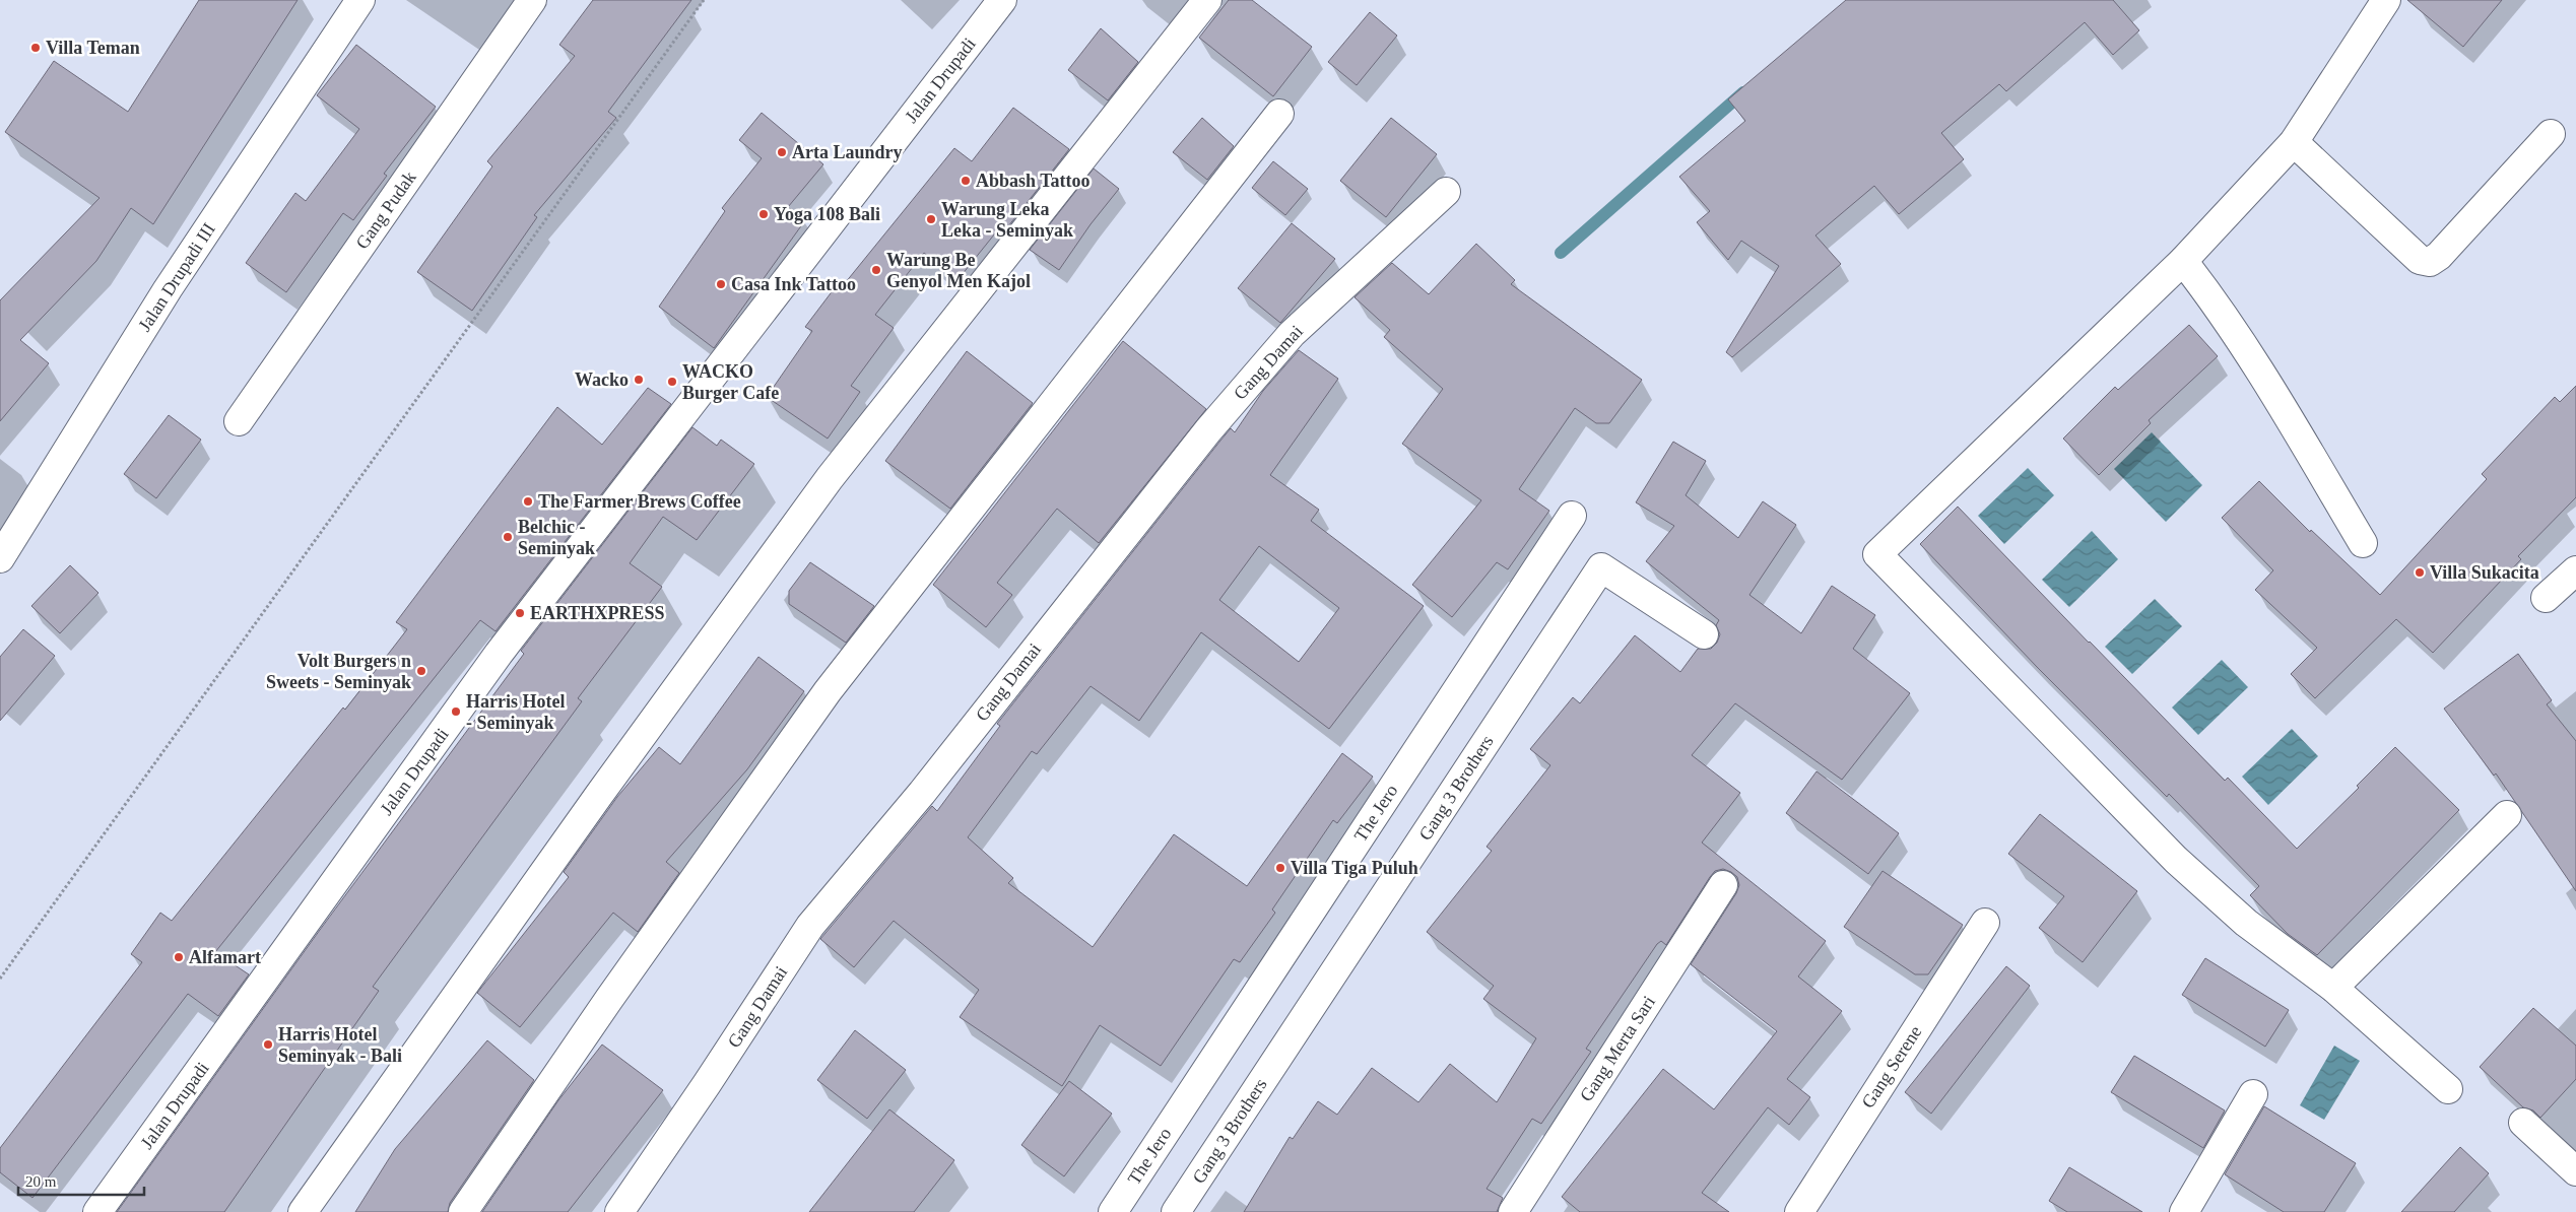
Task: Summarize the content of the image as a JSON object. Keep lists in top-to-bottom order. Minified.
{"streets":{"street":["Jalan Drupadi","Gang Pudak","Jalan Drupadi III","Gang Damai","Gang 3 Brothers","The Jero","Gang Merta Sari","Gang Serene"]},"places":["Villa Teman","Arta Laundry","Abbash Tattoo","Yoga 108 Bali","Warung Leka Leka - Seminyak","Warung Be Genyol Men Kajol","Casa Ink Tattoo","Wacko","WACKO Burger Cafe","The Farmer Brews Coffee","Belchic - Seminyak","Villa Sukacita","EARTHXPRESS","Volt Burgers n Sweets - Seminyak","Harris Hotel - Seminyak","Villa Tiga Puluh","Alfamart","Harris Hotel Seminyak - Bali"],"scale_bar":"20 m"}
